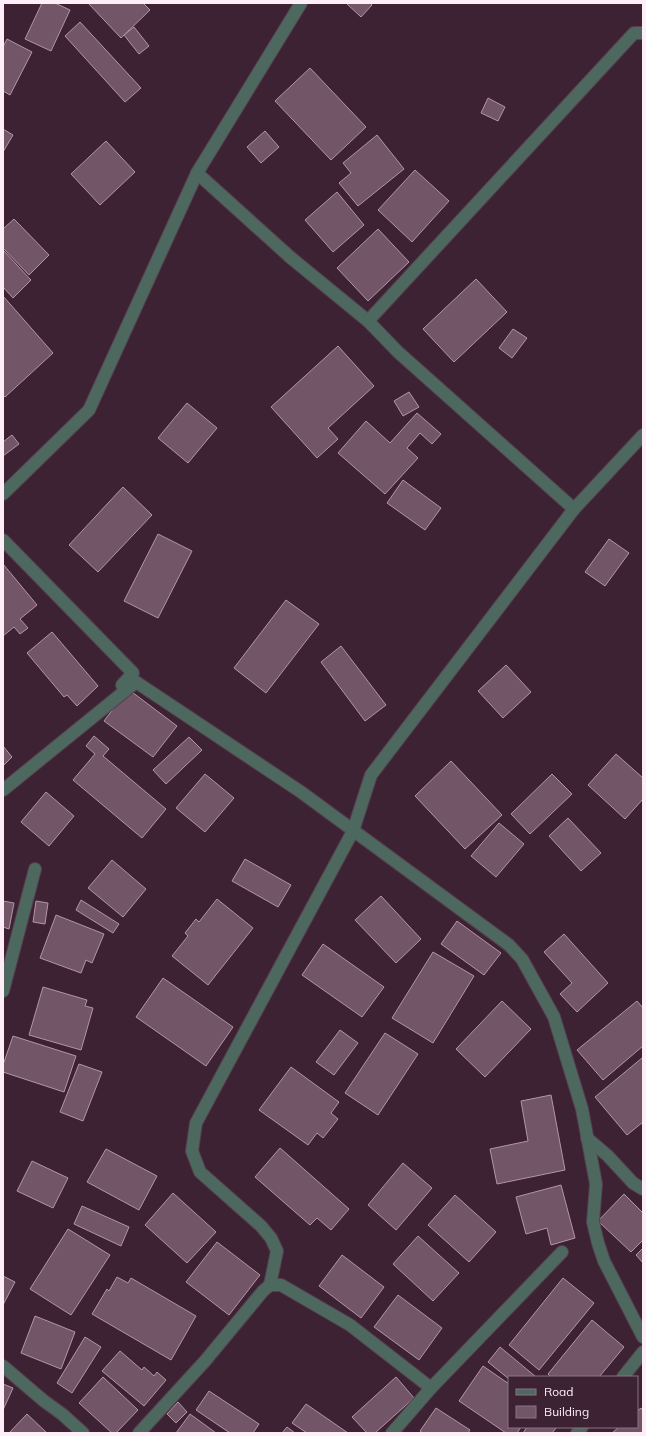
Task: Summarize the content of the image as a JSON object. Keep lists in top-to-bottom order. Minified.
{"legend":["Road","Building"]}
